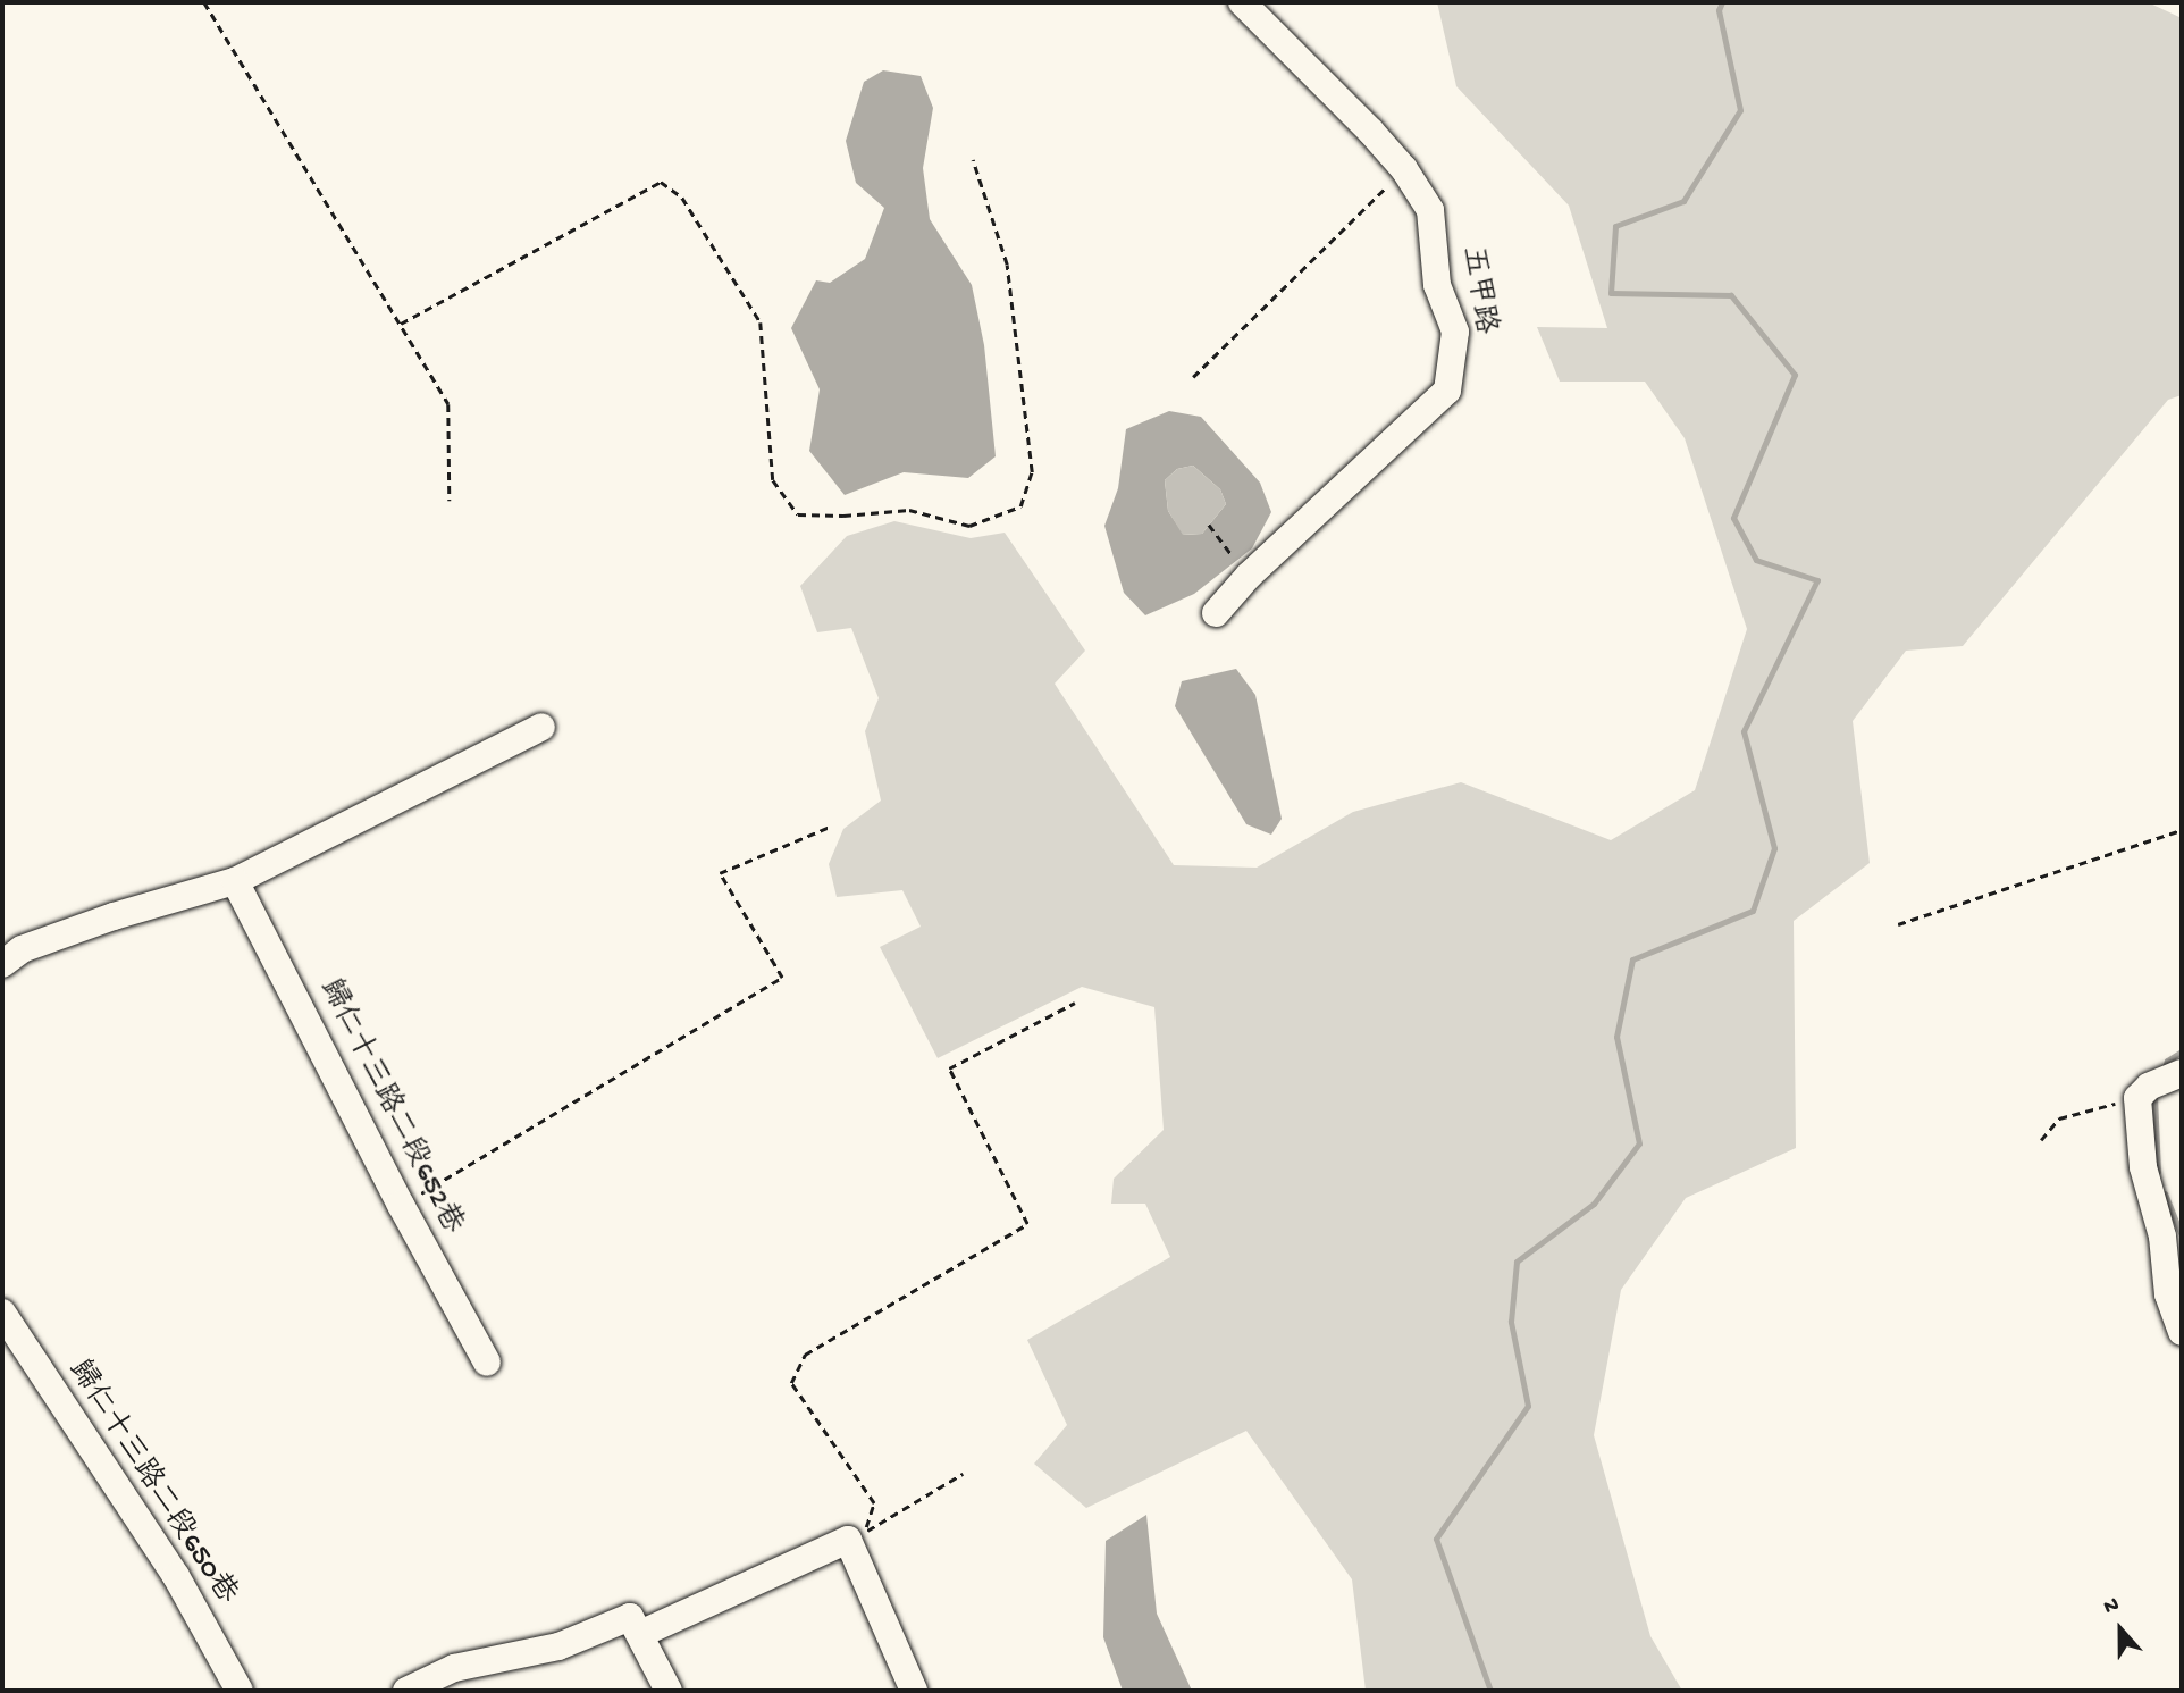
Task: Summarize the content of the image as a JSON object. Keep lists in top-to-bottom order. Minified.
{"streets":{"lane":["五甲路","歸仁十三路二段652巷","歸仁十三路二段650巷"]},"north":"top"}
